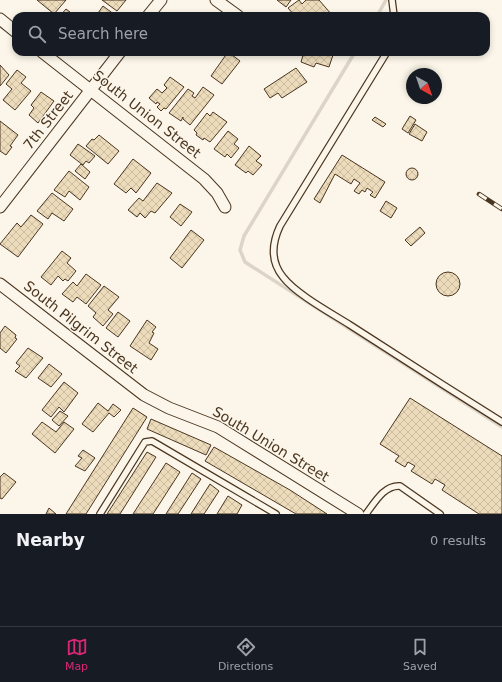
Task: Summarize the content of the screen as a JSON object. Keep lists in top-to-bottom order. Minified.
{"streets":{"street":["South Union Street","7th Street","South Pilgrim Street"]},"crossings":[["South Union Street","7th Street"],["South Union Street","South Pilgrim Street"]],"north":"bottom right","page":{"search":"Search here","heading":["Nearby","0 results"],"nav":["Map","Directions","Saved"]}}
